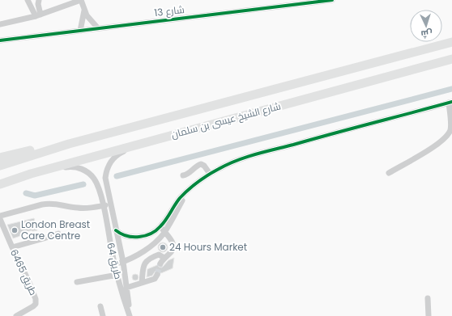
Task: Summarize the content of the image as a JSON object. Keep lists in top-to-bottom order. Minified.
{"streets":{"highway":["شارع الشيخ عيسى بن سلمان"],"street":["شارع 13","طريق 64","طريق 6465"]},"crossings":[["شارع الشيخ عيسى بن سلمان","طريق 64"]],"places":["London Breast Care Centre","24 Hours Market"],"north":"bottom"}
